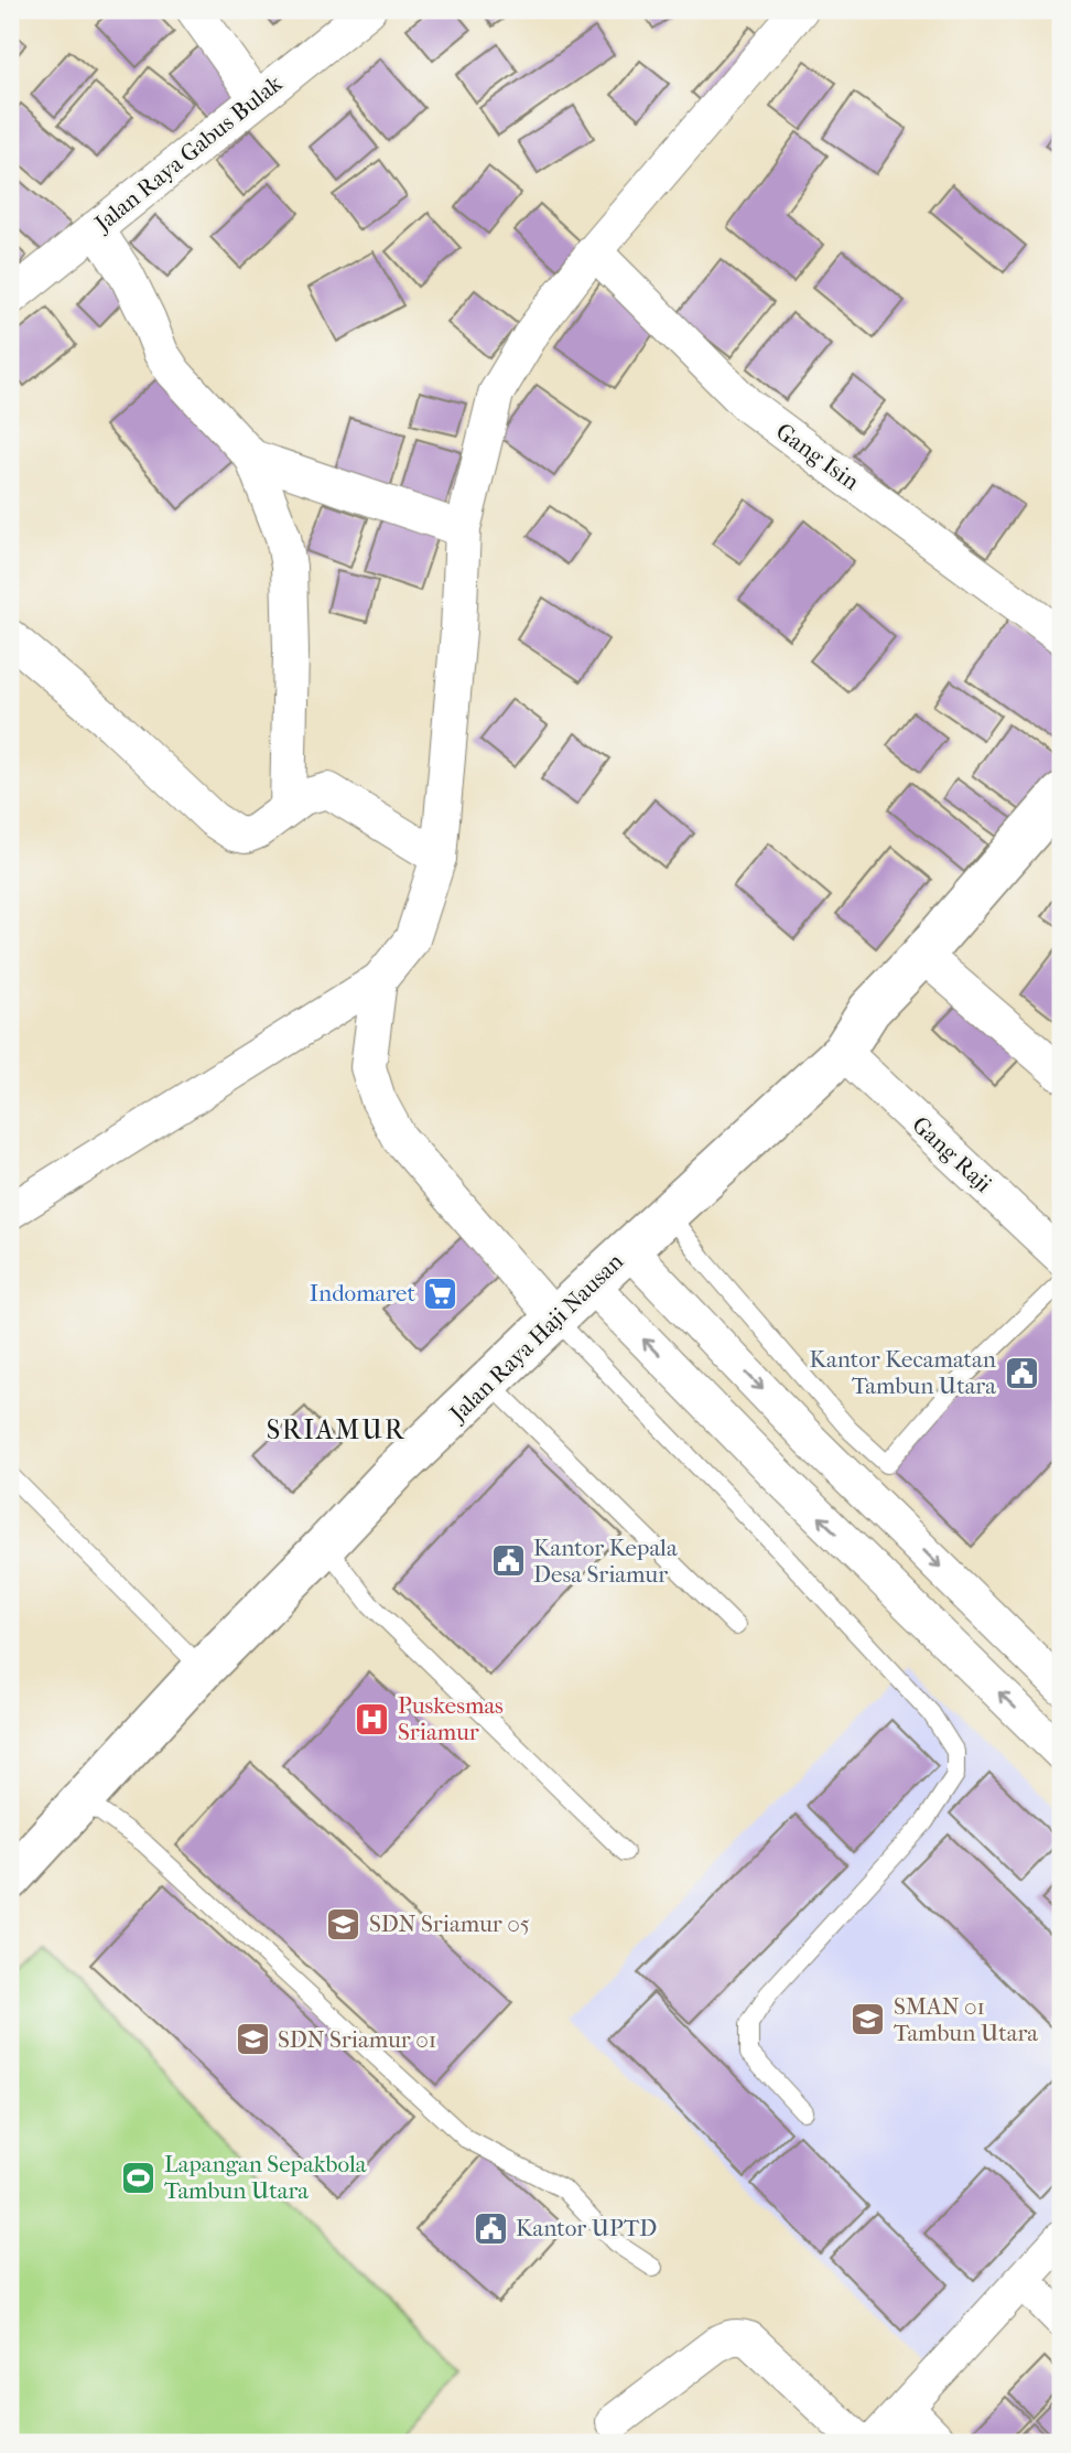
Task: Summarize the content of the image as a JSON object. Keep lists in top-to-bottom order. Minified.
{"streets":{"street":["Jalan Raya Gabus Bulak","Gang Isin","Gang Raji","Jalan Raya Haji Nausan"]},"crossings":[["Gang Raji","Jalan Raya Haji Nausan"]],"districts":["SRIAMUR"],"places":{"supermarket":["Indomaret"],"public building":["Kantor Kecamatan Tambun Utara","Kantor Kepala Desa Sriamur","Kantor UPTD"],"hospital":["Puskesmas Sriamur"],"school or university":["SDN Sriamur 05","SMAN 01 Tambun Utara","SDN Sriamur 01"],"sports":["Lapangan Sepakbola Tambun Utara"]}}
